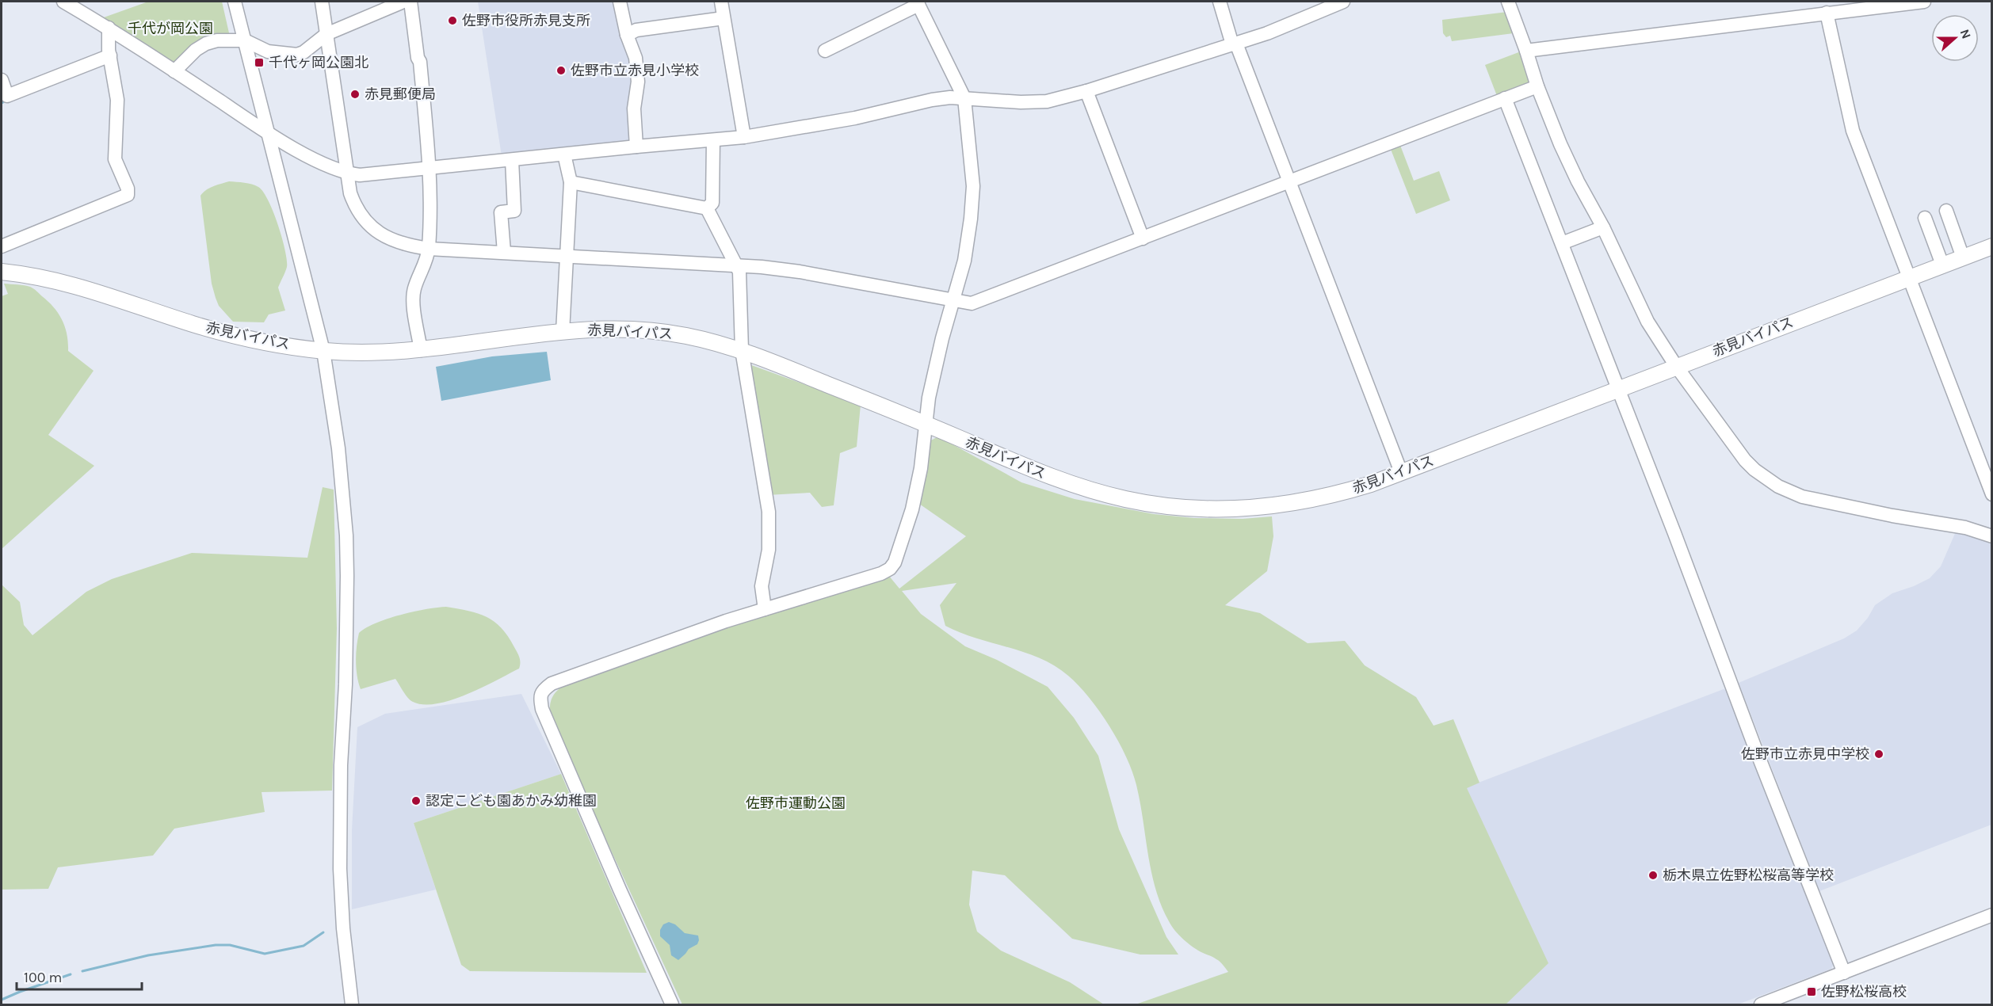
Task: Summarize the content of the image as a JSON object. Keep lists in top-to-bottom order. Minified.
{"streets":{"main road":["赤見バイパス"]},"parks":["千代が岡公園","佐野市運動公園"],"places":{"other":["佐野市役所赤見支所","佐野市立赤見小学校","赤見郵便局","佐野市立赤見中学校","認定こども園あかみ幼稚園","栃木県立佐野松桜高等学校"],"transit":["千代ヶ岡公園北","佐野松桜高校"]},"scale_bar":"100 m","north":"right"}
